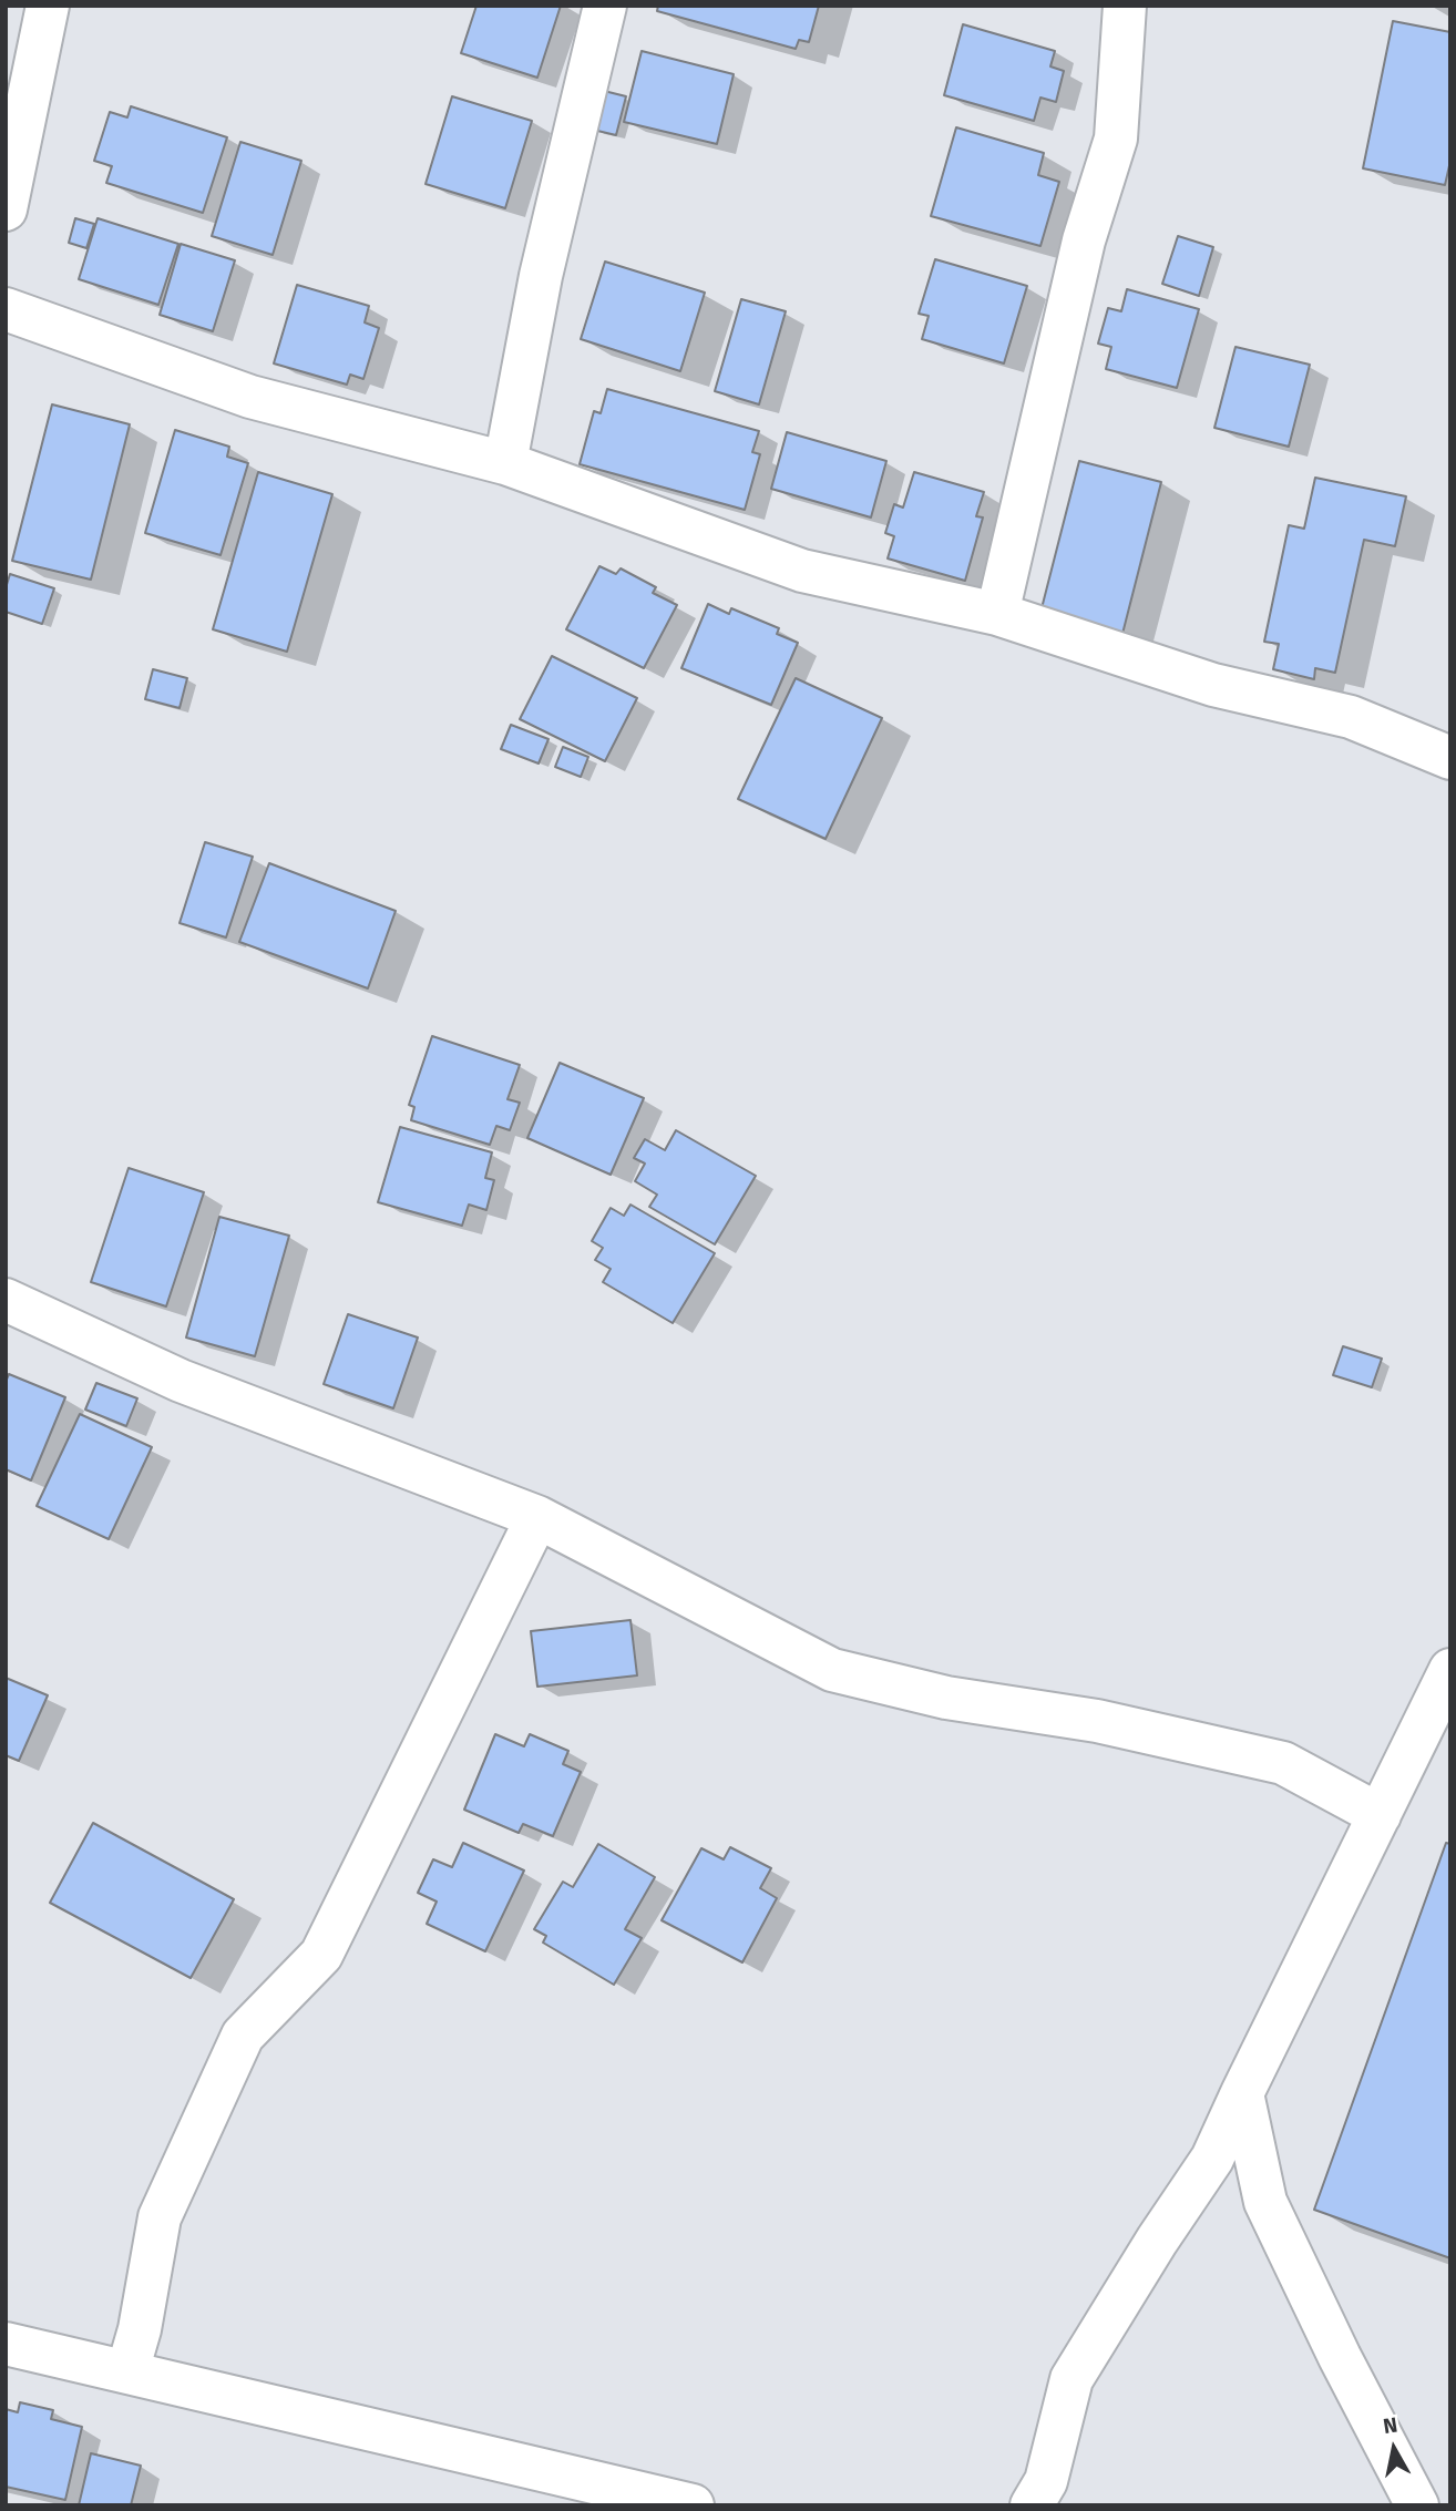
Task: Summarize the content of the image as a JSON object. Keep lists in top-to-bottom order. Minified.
{"north":"top"}
